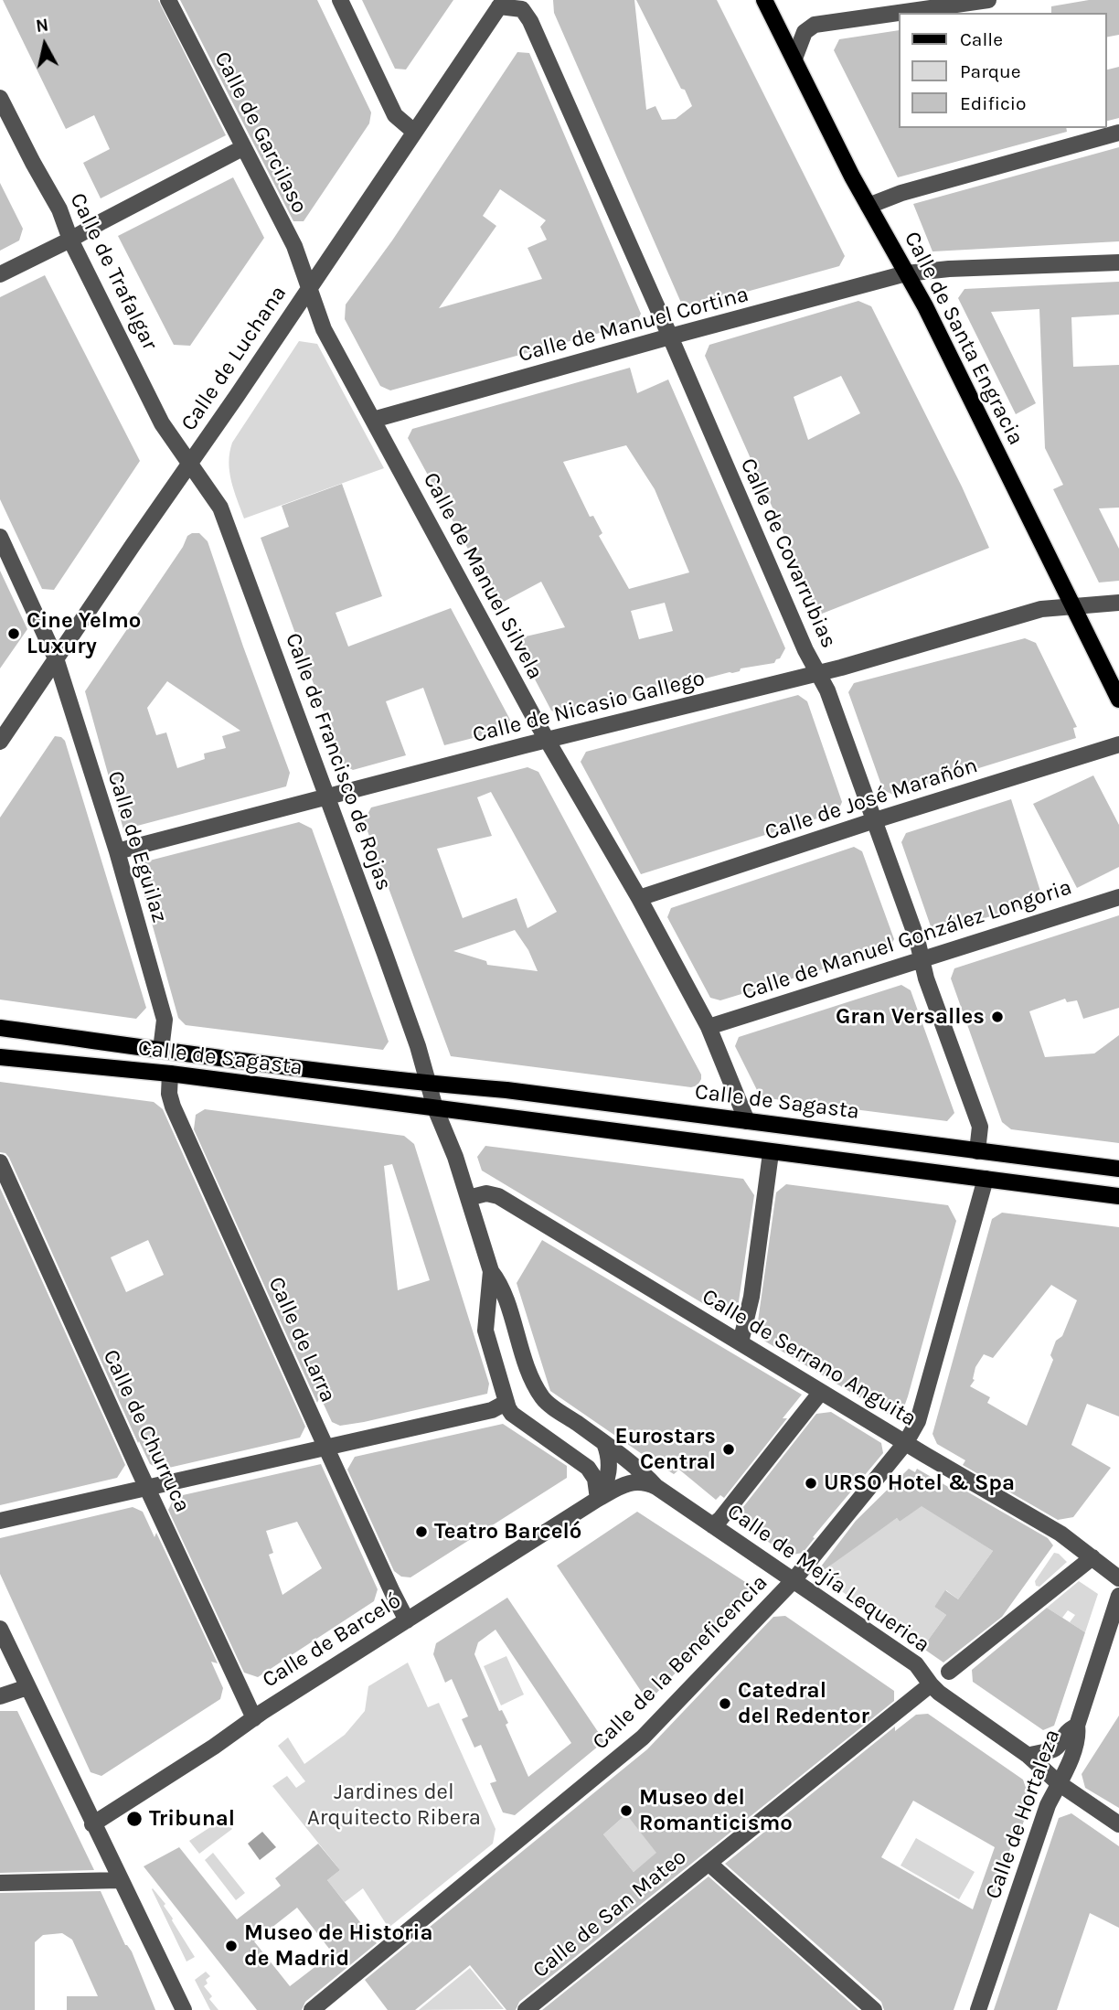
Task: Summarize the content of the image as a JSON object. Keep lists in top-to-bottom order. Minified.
{"streets":{"main road":["Calle de Santa Engracia","Calle de Sagasta"],"street":["Calle de Garcilaso","Calle de Trafalgar","Calle de Manuel Cortina","Calle de Luchana","Calle de Covarrubias","Calle de Manuel Silvela","Calle de Nicasio Gallego","Calle de Francisco de Rojas","Calle de José Marañón","Calle de Eguilaz","Calle de Manuel González Longoria","Calle de Larra","Calle de Serrano Anguita","Calle de Churruca","Calle de Mejía Lequerica","Calle de Barceló","Calle de la Beneficencia","Calle de Hortaleza","Calle de San Mateo"]},"crossings":[["Calle de Garcilaso","Calle de Luchana"],["Calle de Garcilaso","Calle de Manuel Silvela"],["Calle de Trafalgar","Calle de Luchana"],["Calle de Trafalgar","Calle de Francisco de Rojas"],["Calle de Manuel Cortina","Calle de Santa Engracia"],["Calle de Manuel Cortina","Calle de Covarrubias"],["Calle de Manuel Cortina","Calle de Manuel Silvela"],["Calle de Santa Engracia","Calle de Nicasio Gallego"],["Calle de Luchana","Calle de Covarrubias"],["Calle de Luchana","Calle de Manuel Silvela"],["Calle de Luchana","Calle de Francisco de Rojas"],["Calle de Luchana","Calle de Eguilaz"],["Calle de Covarrubias","Calle de Nicasio Gallego"],["Calle de Covarrubias","Calle de José Marañón"],["Calle de Covarrubias","Calle de Manuel González Longoria"],["Calle de Covarrubias","Calle de Sagasta"],["Calle de Manuel Silvela","Calle de Nicasio Gallego"],["Calle de Manuel Silvela","Calle de José Marañón"],["Calle de Manuel Silvela","Calle de Manuel González Longoria"],["Calle de Manuel Silvela","Calle de Sagasta"],["Calle de Nicasio Gallego","Calle de Francisco de Rojas"],["Calle de Nicasio Gallego","Calle de Eguilaz"],["Calle de Francisco de Rojas","Calle de Sagasta"],["Calle de Eguilaz","Calle de Sagasta"],["Calle de Sagasta","Calle de Larra"],["Calle de Sagasta","Calle de Mejía Lequerica"],["Calle de Sagasta","Calle de la Beneficencia"],["Calle de Larra","Calle de Barceló"],["Calle de Serrano Anguita","Calle de Mejía Lequerica"],["Calle de Serrano Anguita","Calle de la Beneficencia"],["Calle de Churruca","Calle de Barceló"],["Calle de Mejía Lequerica","Calle de la Beneficencia"],["Calle de Mejía Lequerica","Calle de Hortaleza"],["Calle de Mejía Lequerica","Calle de San Mateo"]],"parks":["Jardines del Arquitecto Ribera"],"places":["Cine Yelmo Luxury","Gran Versalles","Eurostars Central","URSO Hotel & Spa","Teatro Barceló","Catedral del Redentor","Museo del Romanticismo","Tribunal","Museo de Historia de Madrid"],"legend":["Calle","Parque","Edificio"],"north":"top"}
